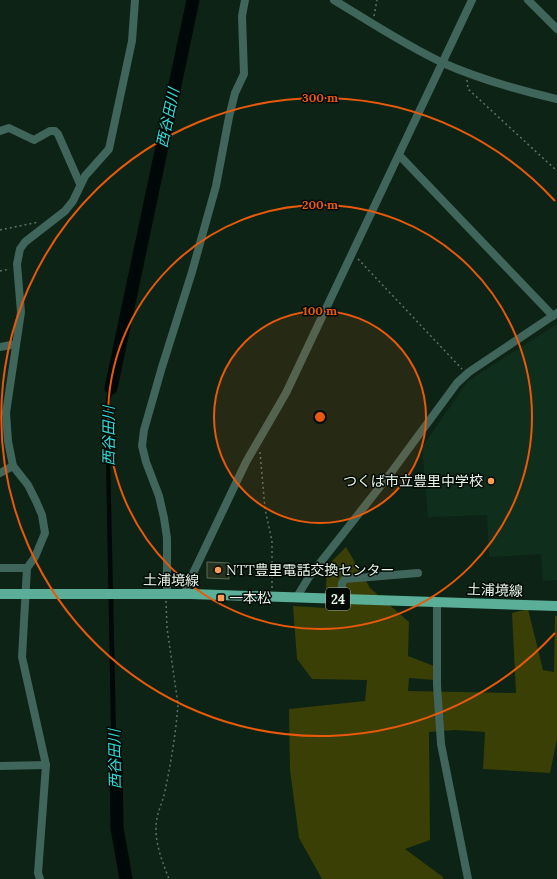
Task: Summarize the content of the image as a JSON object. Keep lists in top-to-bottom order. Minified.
{"streets":{"main road":["土浦境線","24"]},"water":["西谷田川"],"places":{"other":["つくば市立豊里中学校","NTT豊里電話交換センター"],"transit":["一本松"]},"rings":["300 m","200 m","100 m"]}
